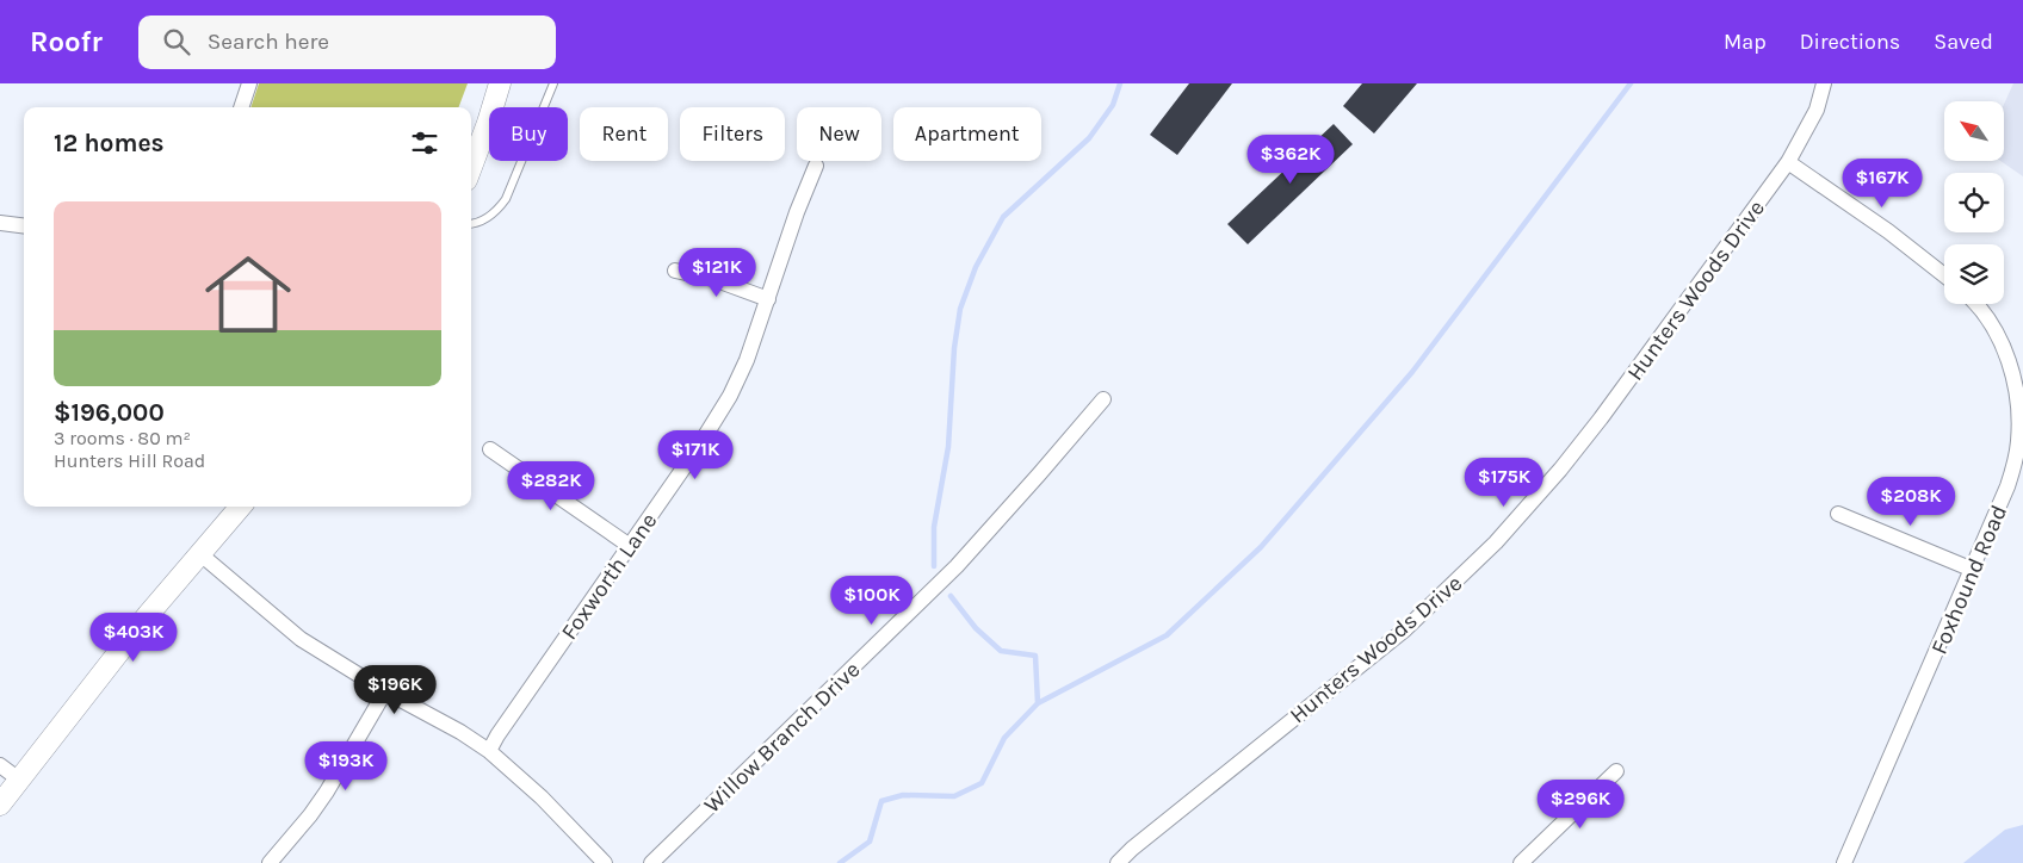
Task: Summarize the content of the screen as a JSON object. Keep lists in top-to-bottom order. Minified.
{"streets":{"street":["Hunters Woods Drive","Foxworth Lane","Foxhound Road","Willow Branch Drive"]},"north":"top left","page":{"header":"Roofr","search":"Search here","nav":["Map","Directions","Saved"],"chip":["Buy","Rent","Filters","New","Apartment"],"heading":"12 homes","price":["$362K","$167K","$121K","$171K","$175K","$282K","$208K","$100K","$403K","$196K","$193K","$296K"],"list":[{"name":"$196,000","note":"3 rooms · 80 m² · Hunters Hill Road"}]}}
